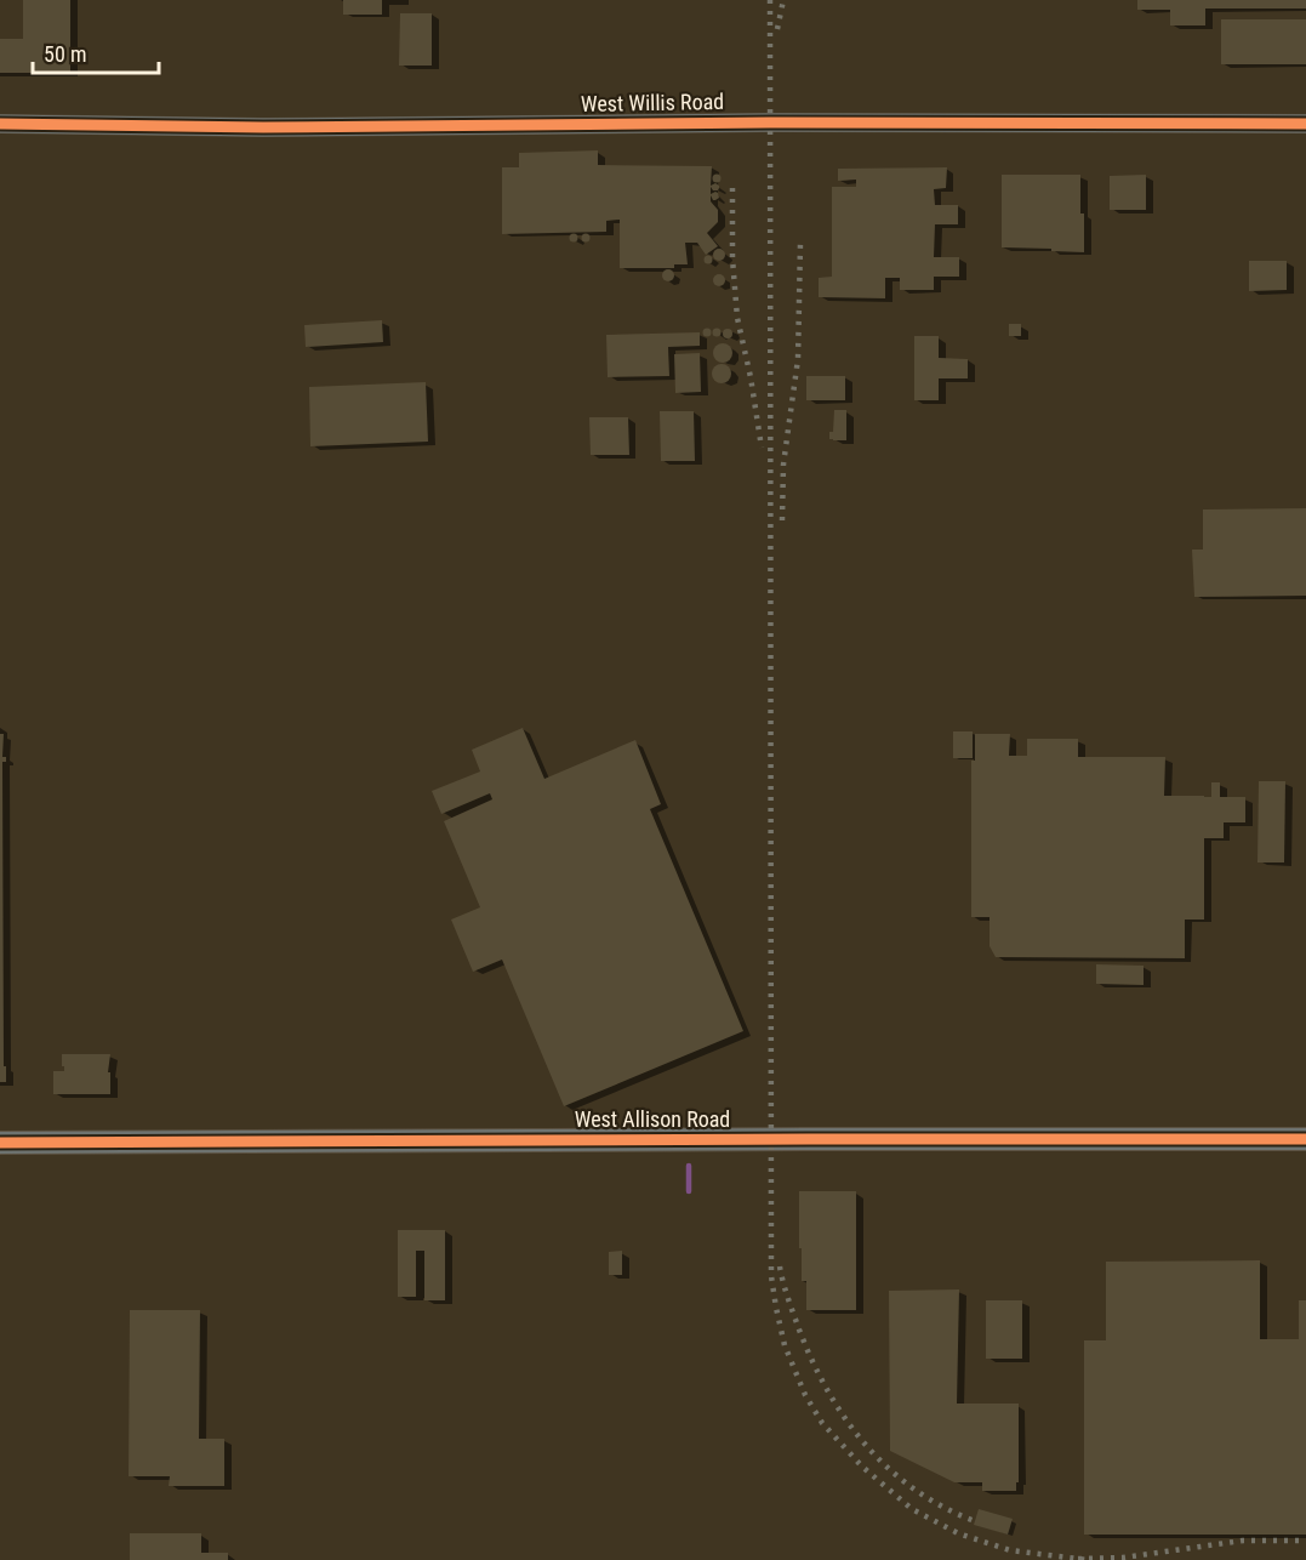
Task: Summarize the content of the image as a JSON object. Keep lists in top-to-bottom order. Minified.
{"streets":{"street":["West Willis Road","West Allison Road"]},"scale_bar":"50 m"}
